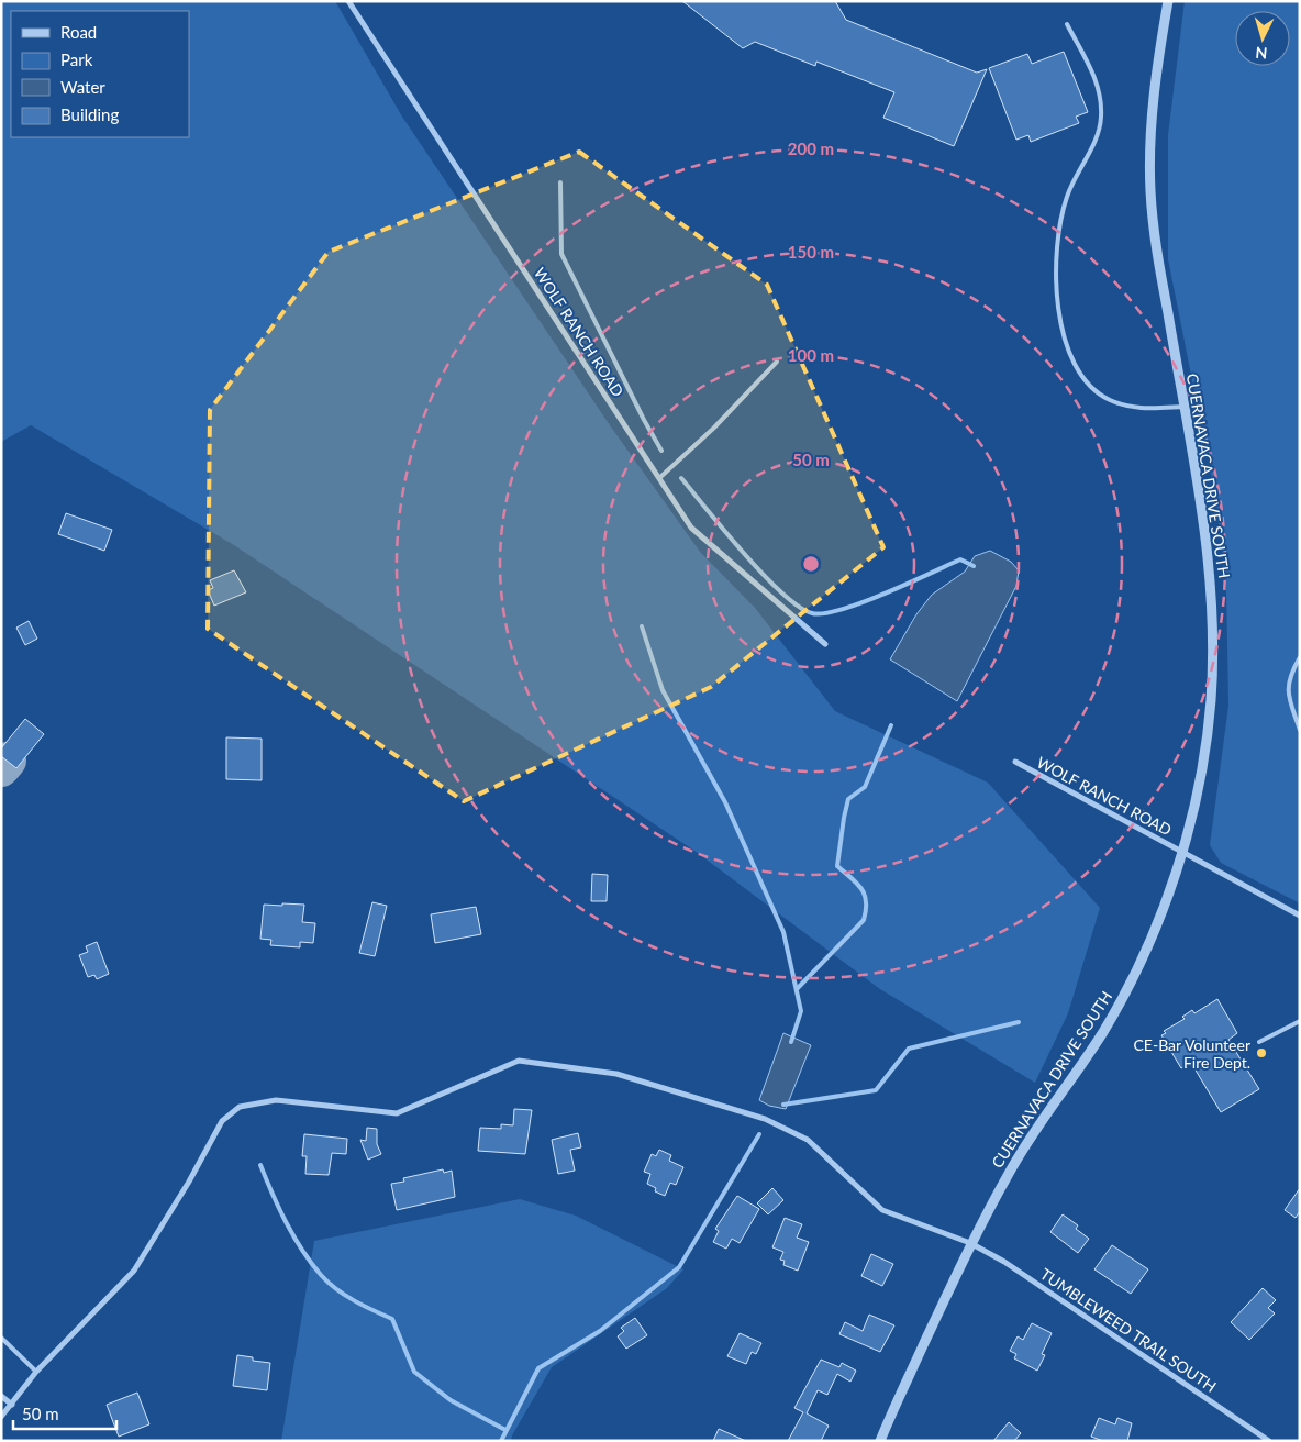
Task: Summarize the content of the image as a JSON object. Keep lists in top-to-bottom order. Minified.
{"streets":{"street":["WOLF RANCH ROAD","CUERNAVACA DRIVE SOUTH","TUMBLEWEED TRAIL SOUTH"]},"crossings":[["WOLF RANCH ROAD","CUERNAVACA DRIVE SOUTH"],["CUERNAVACA DRIVE SOUTH","TUMBLEWEED TRAIL SOUTH"]],"places":["CE-Bar Volunteer Fire Dept."],"legend":["Road","Park","Water","Building"],"scale_bar":"50 m","north":"bottom","rings":["200 m","150 m","100 m","50 m"]}
